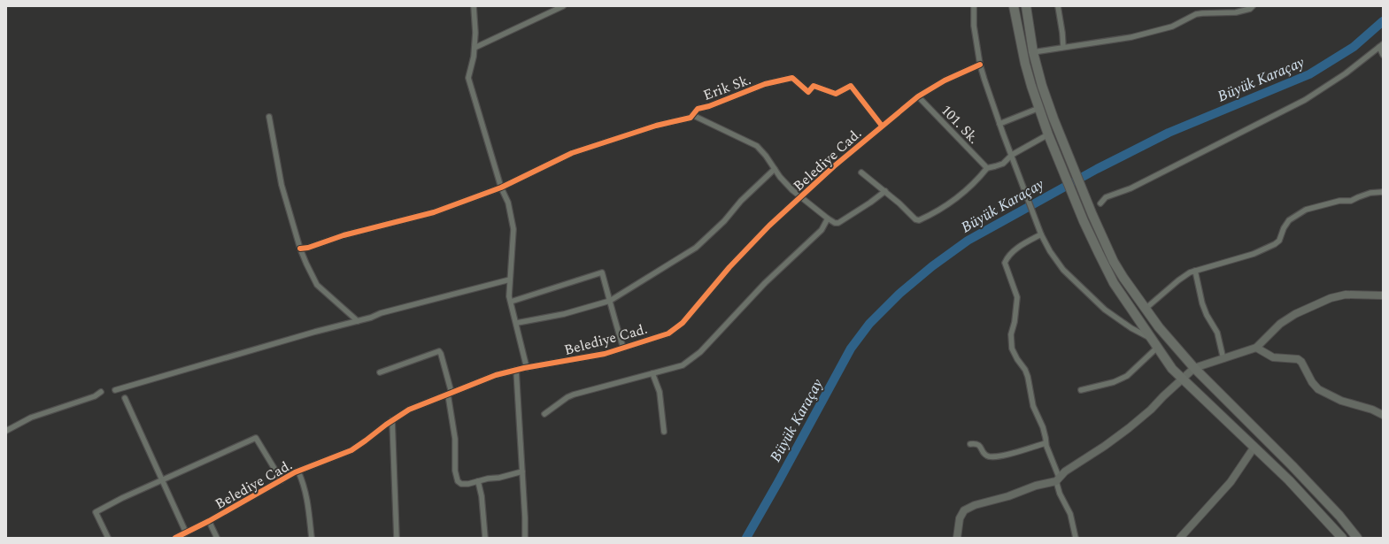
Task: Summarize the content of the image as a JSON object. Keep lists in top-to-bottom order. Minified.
{"streets":{"street":["Erik Sk.","101. Sk.","Belediye Cad."]},"crossings":[["Erik Sk.","Belediye Cad."],["101. Sk.","Belediye Cad."]],"water":["Büyük Karaçay"]}
